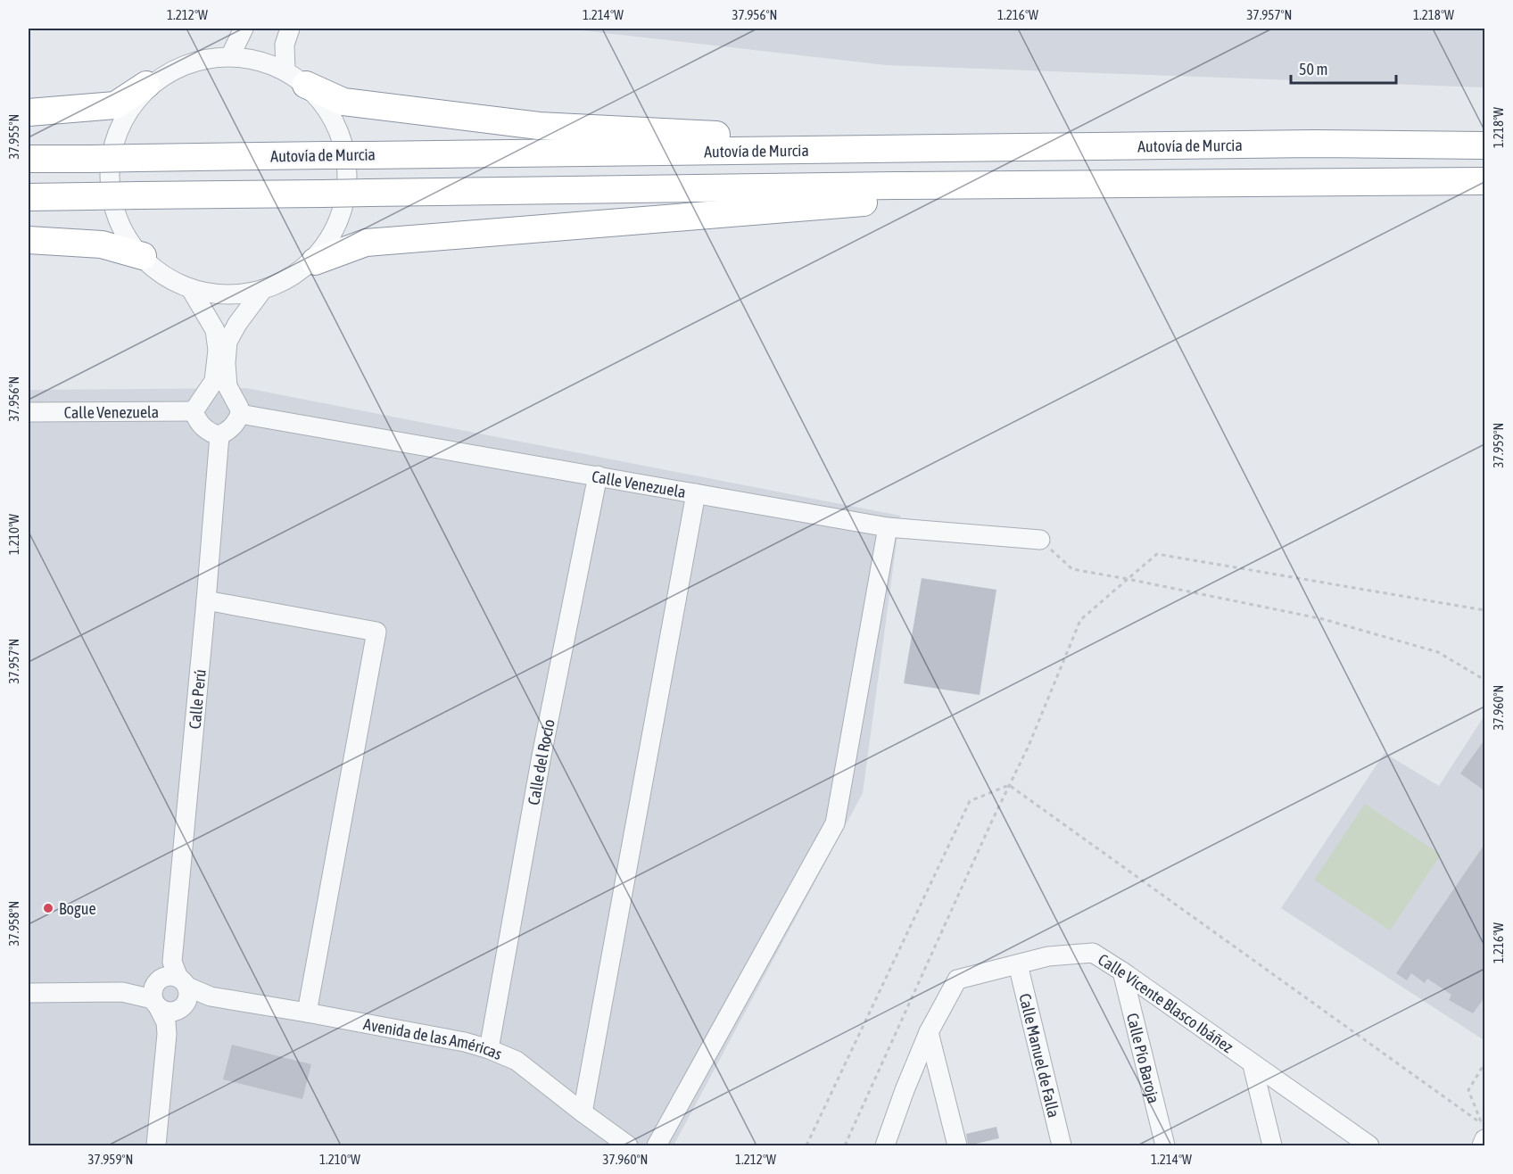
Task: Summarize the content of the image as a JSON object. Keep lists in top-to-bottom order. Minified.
{"streets":{"highway":["Autovía de Murcia"],"street":["Calle Venezuela","Calle Perú","Calle del Rocío","Calle Vicente Blasco Ibáñez","Avenida de las Américas","Calle Manuel de Falla","Calle Pío Baroja"]},"crossings":[["Calle Venezuela","Calle del Rocío"],["Calle Perú","Avenida de las Américas"],["Calle del Rocío","Avenida de las Américas"],["Calle Vicente Blasco Ibáñez","Calle Manuel de Falla"],["Calle Vicente Blasco Ibáñez","Calle Pío Baroja"]],"places":["Bogue"],"scale_bar":"50 m","coordinates":["1.212°W","1.214°W","37.956°N","1.216°W","37.957°N","1.218°W","37.955°N","37.959°N","1.210°W","37.960°N","37.958°N"]}
